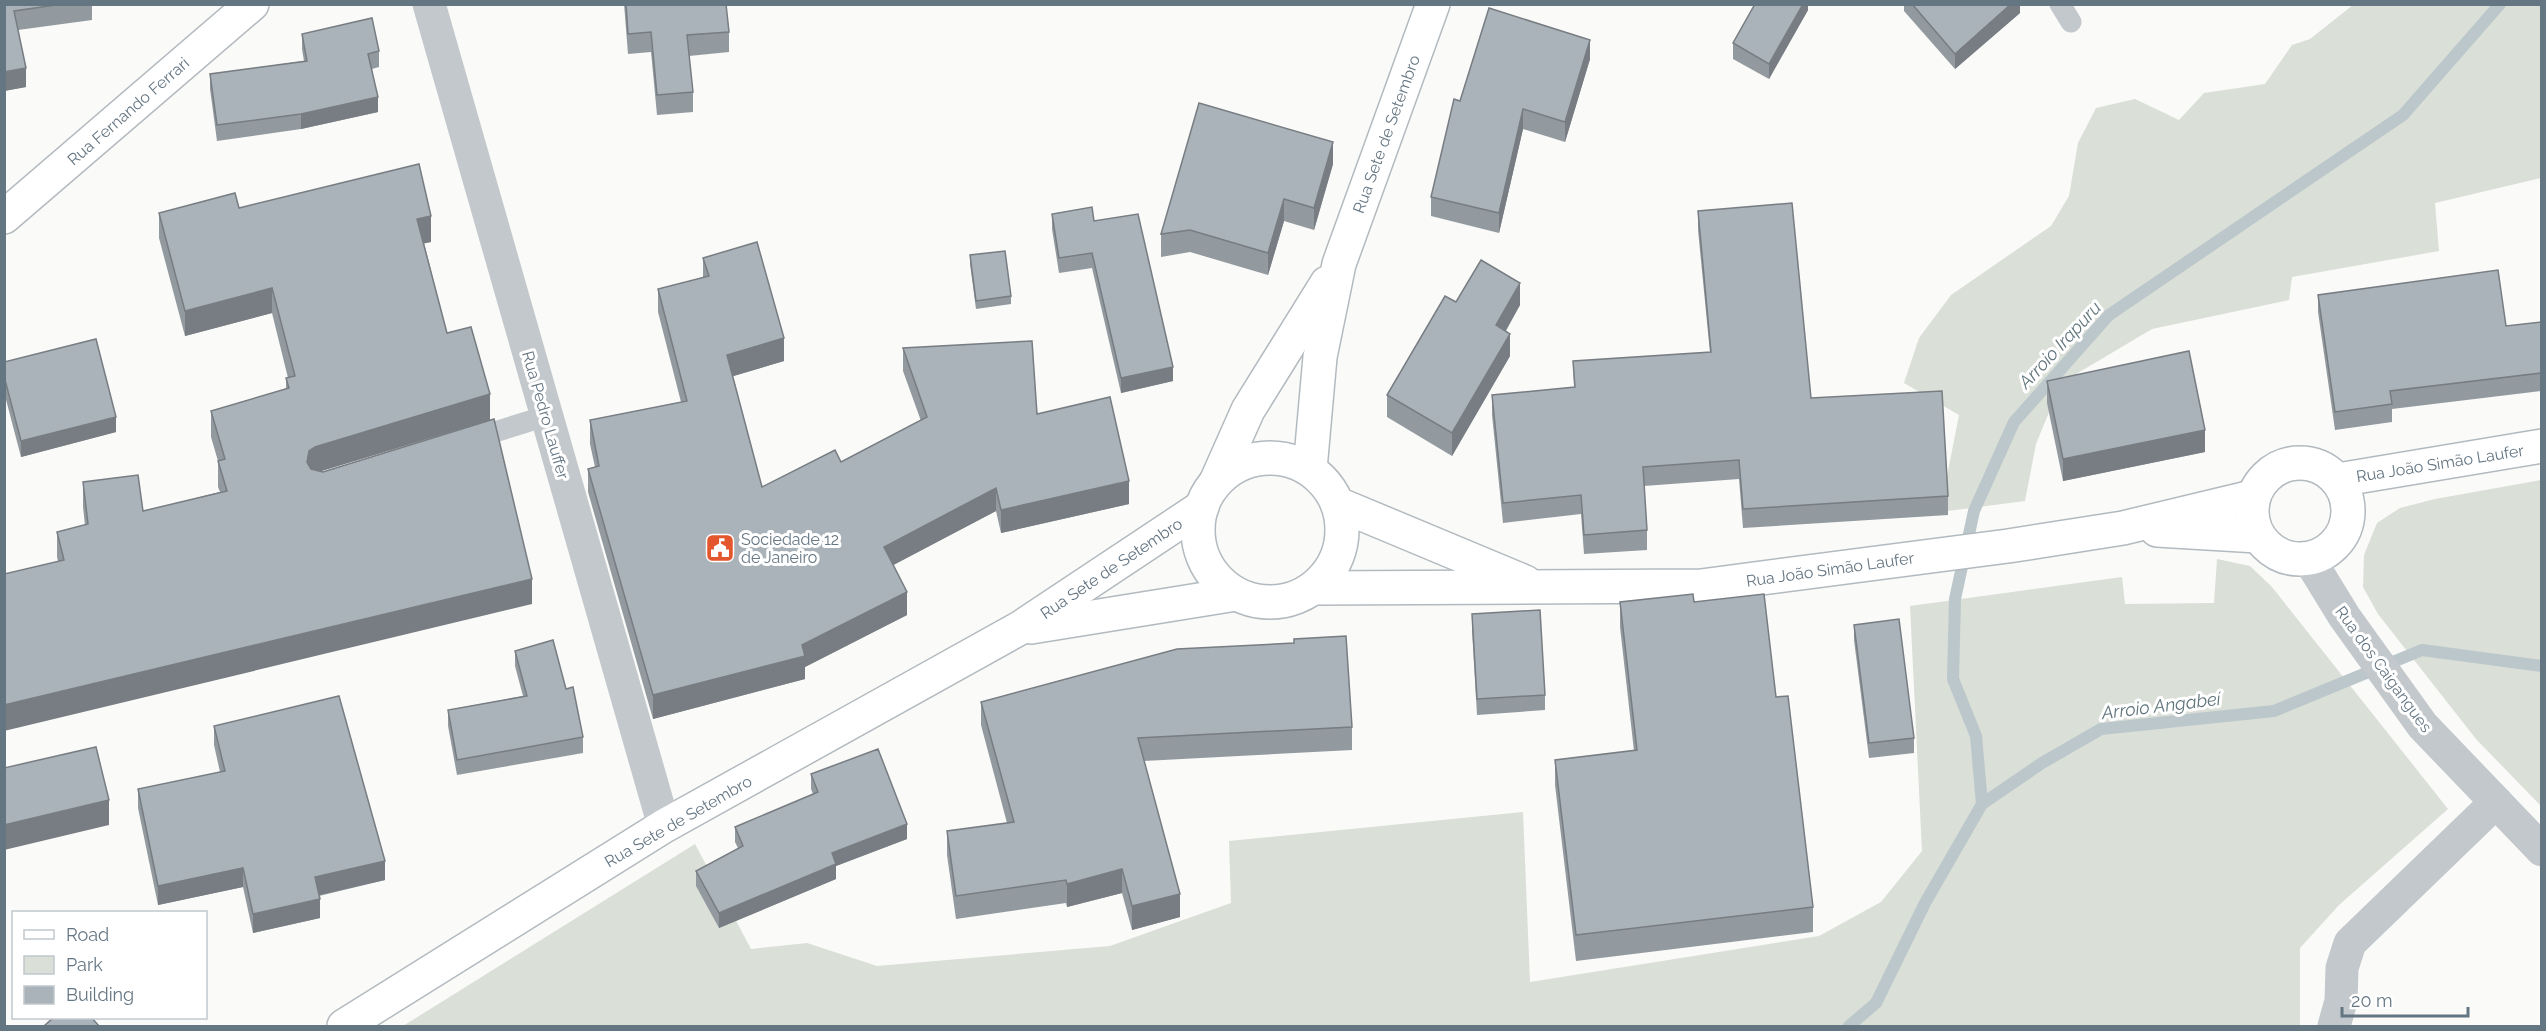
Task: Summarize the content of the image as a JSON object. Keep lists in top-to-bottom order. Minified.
{"streets":{"main road":["Rua Fernando Ferrari","Rua Sete de Setembro","Rua João Simão Laufer"],"street":["Rua Pedro Lauffer","Rua dos Caigangues"]},"crossings":[["Rua Sete de Setembro","Rua Pedro Lauffer"],["Rua Sete de Setembro","Rua João Simão Laufer"],["Rua João Simão Laufer","Rua dos Caigangues"]],"water":["Arroio Irapuru","Arroio Angabeí"],"places":{"public building":["Sociedade 12 de Janeiro"]},"legend":["Road","Park","Building"],"scale_bar":"20 m"}
